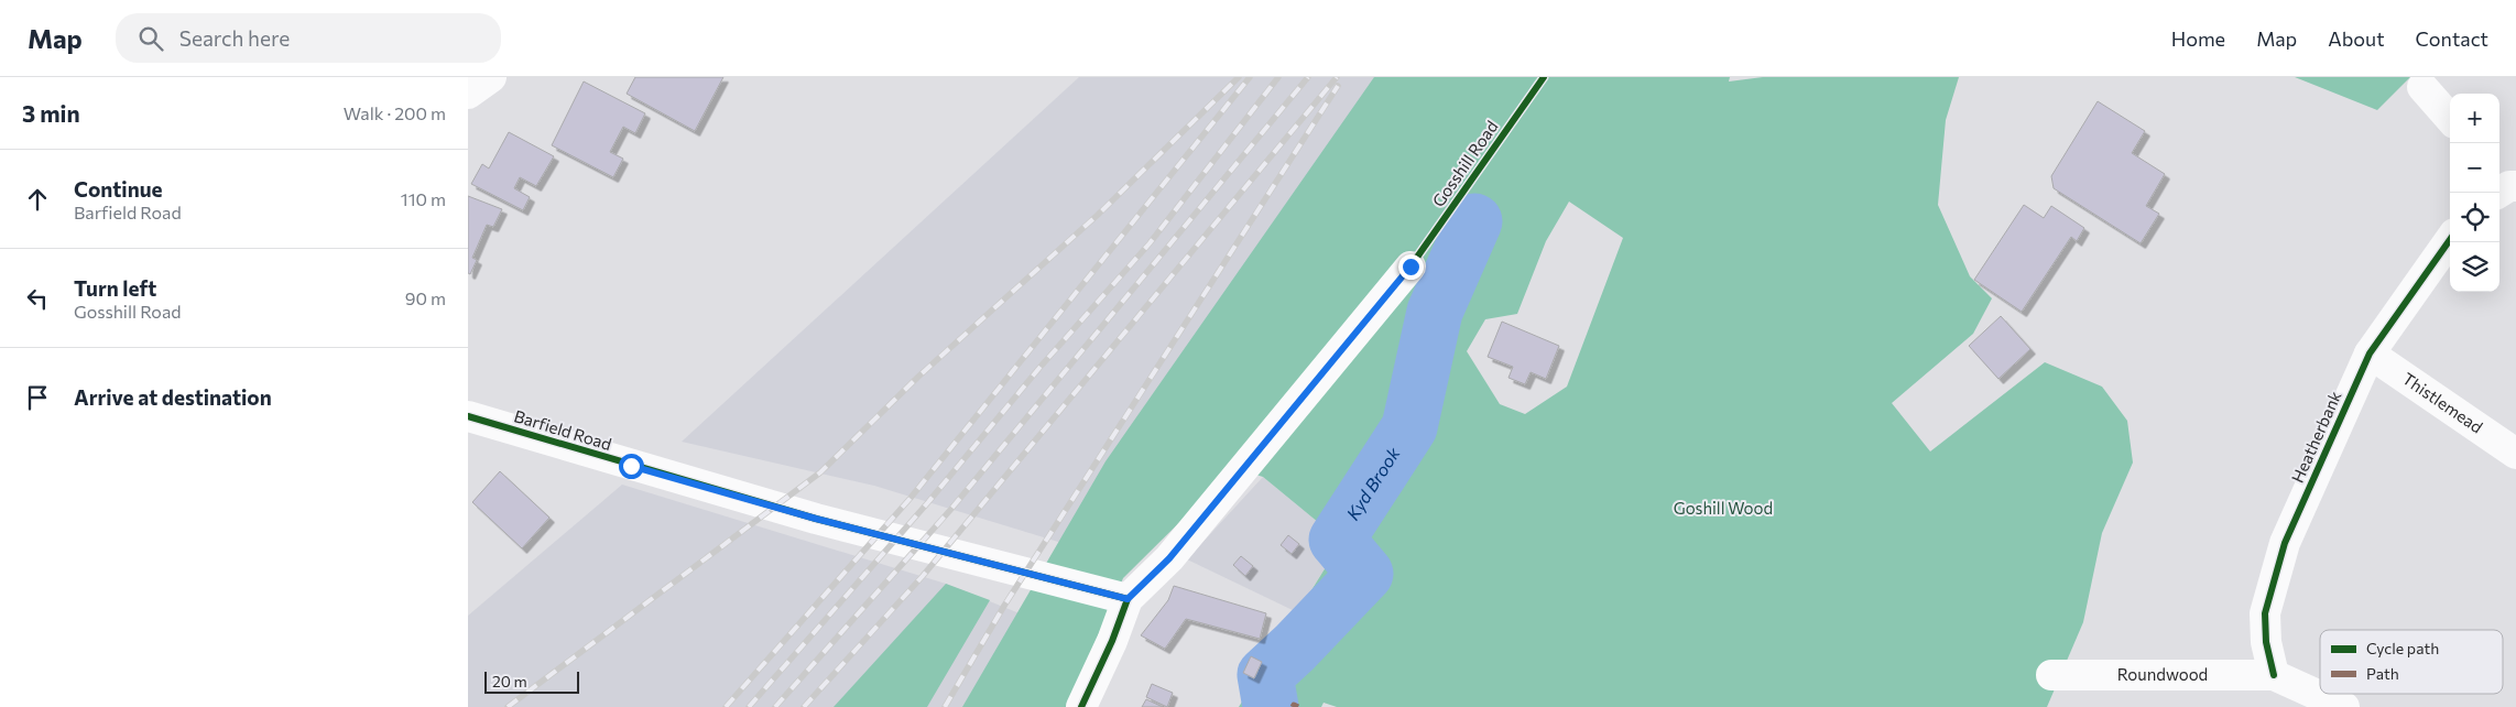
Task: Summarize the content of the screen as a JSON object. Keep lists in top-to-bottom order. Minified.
{"streets":{"street":["Thistlemead","Barfield Road","Heatherbank","Roundwood"],"cycle path":["Gosshill Road"]},"crossings":[["Thistlemead","Heatherbank"],["Heatherbank","Roundwood"]],"water":["Kyd Brook"],"parks":["Goshill Wood"],"legend":["Cycle path","Path"],"scale_bar":"20 m","page":{"header":"Map","search":"Search here","nav":["Home","Map","About","Contact"],"heading":["3 min","Walk · 200 m"],"map_buttons":["+","−"],"list":[["Continue","Barfield Road","110 m"],["Turn left","Gosshill Road","90 m"],"Arrive at destination"],"scale":"20 m"}}
